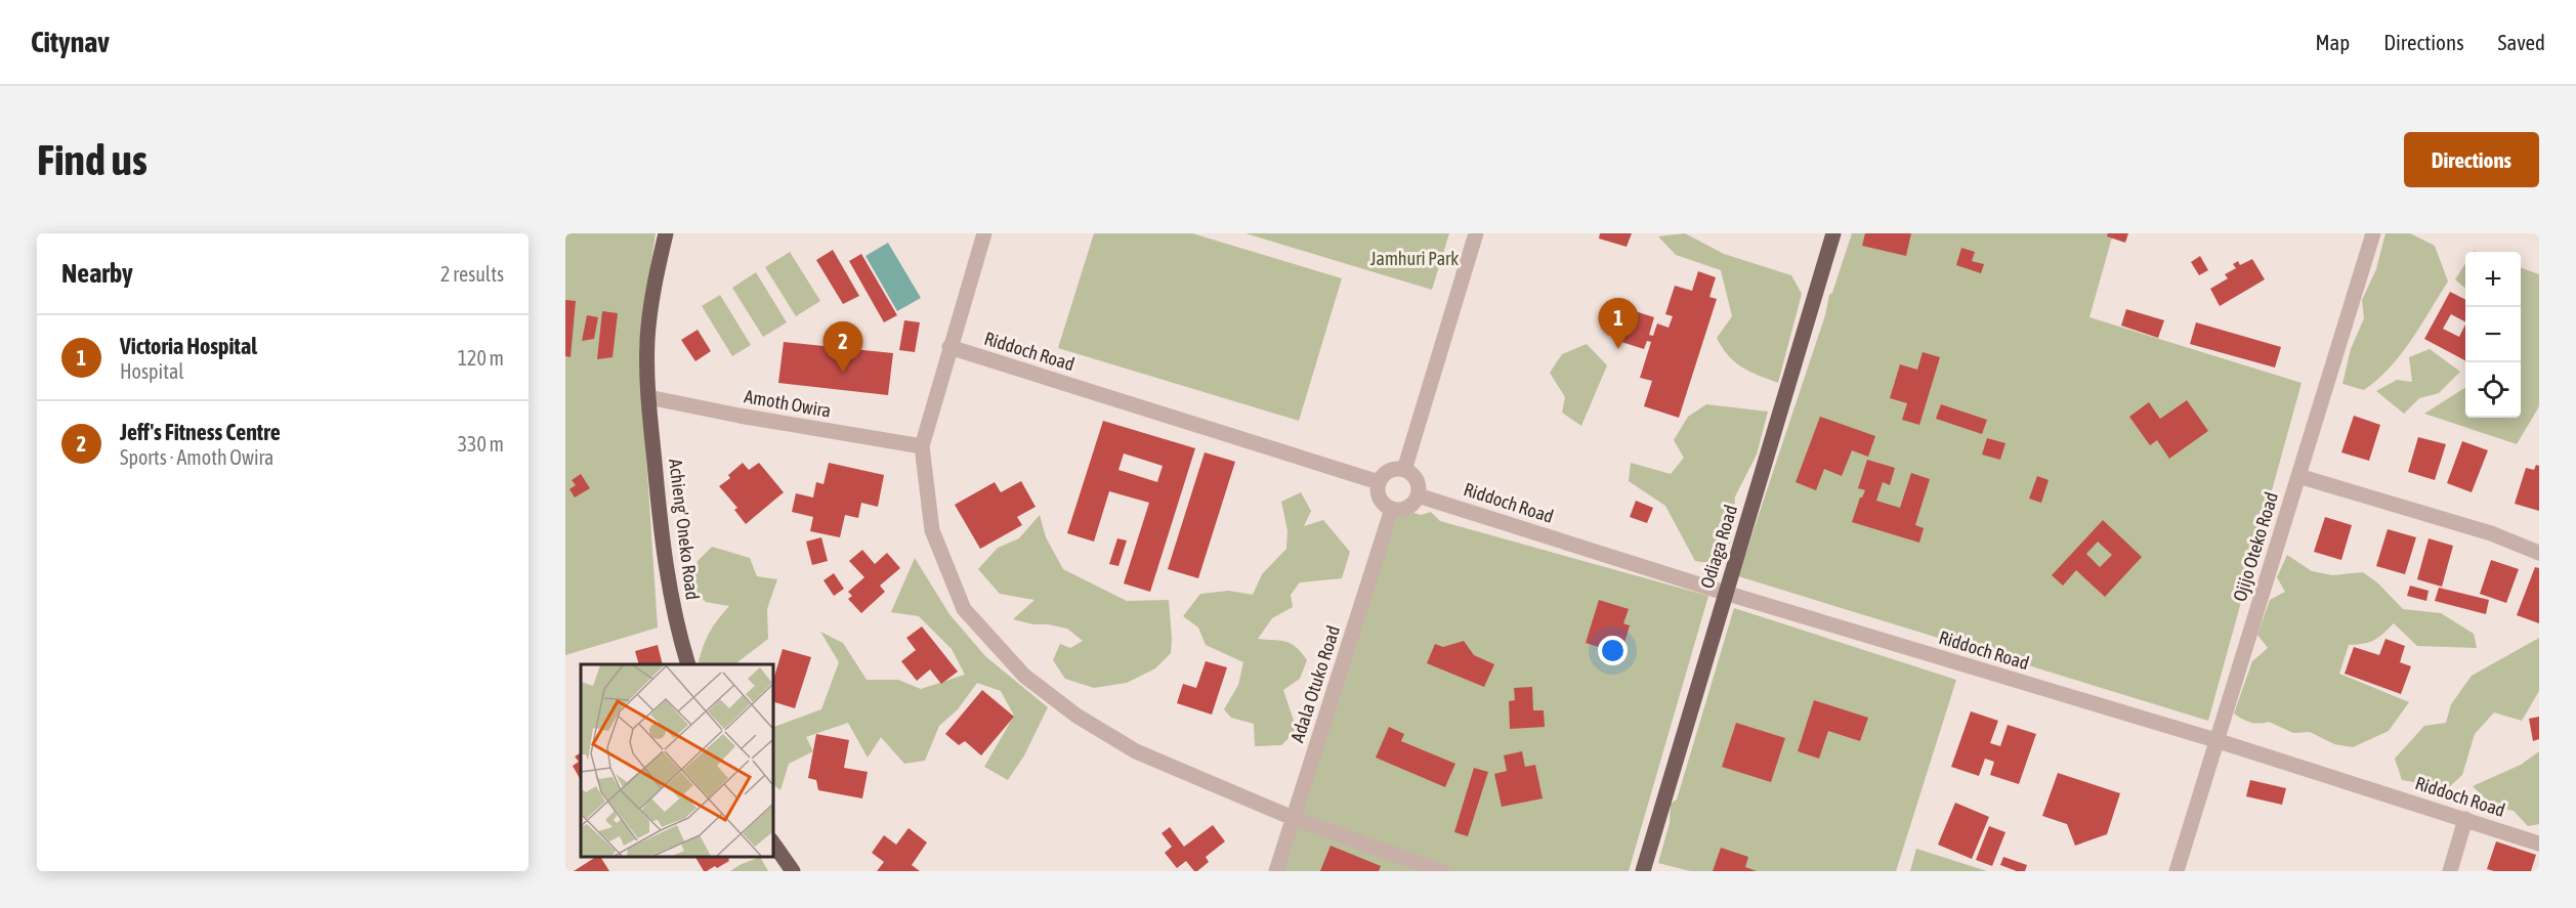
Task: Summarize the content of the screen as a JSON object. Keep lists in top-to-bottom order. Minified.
{"streets":{"main road":["Achieng' Oneko Road","Odiaga Road"],"street":["Riddoch Road","Amoth Owira","Ojijo Oteko Road","Adala Otuko Road"]},"crossings":[["Riddoch Road","Odiaga Road"],["Riddoch Road","Ojijo Oteko Road"],["Riddoch Road","Adala Otuko Road"],["Amoth Owira","Achieng' Oneko Road"]],"parks":["Jamhuri Park"],"page":{"header":"Citynav","nav":["Map","Directions","Saved"],"buttons":"Directions","title":"Find us","heading":["Nearby","2 results"],"map_buttons":["+","−"],"pins":["1","2"],"list":[{"mark":"1","name":"Victoria Hospital","note":"Hospital","value":"120 m"},{"mark":"2","name":"Jeff's Fitness Centre","note":"Sports · Amoth Owira","value":"330 m"}]}}
